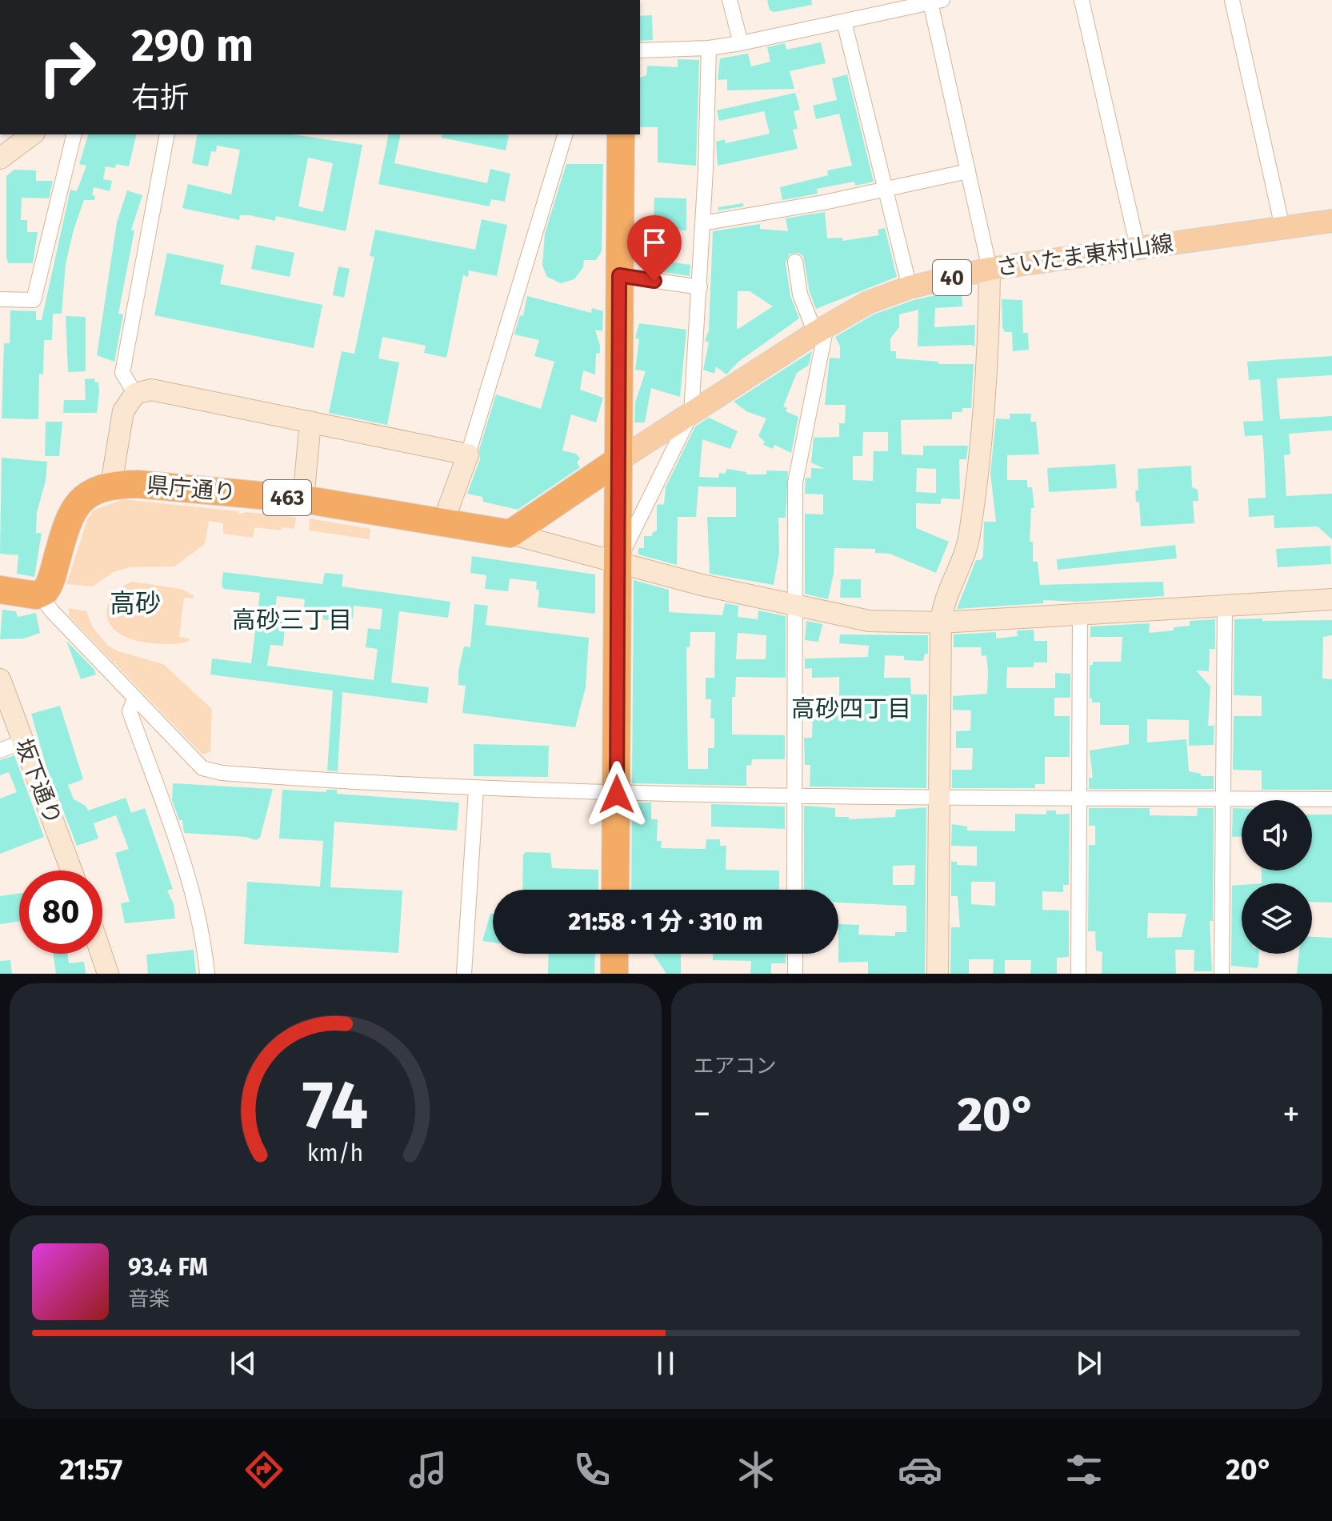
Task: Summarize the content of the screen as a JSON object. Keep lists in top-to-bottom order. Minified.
{"streets":{"highway":["県庁通り","463"],"main road":["さいたま東村山線","40"],"street":["坂下通り"]},"districts":["高砂","高砂三丁目","高砂四丁目"],"page":{"turn":["290 m","右折"],"limit":"80","trip":"21:58 · 1 分 · 310 m","tile":"エアコン","heat":["−","20°","+"],"song":["93.4 FM","音楽"],"tabs":["21:57","20°"],"gauge":["74","km/h"]}}
